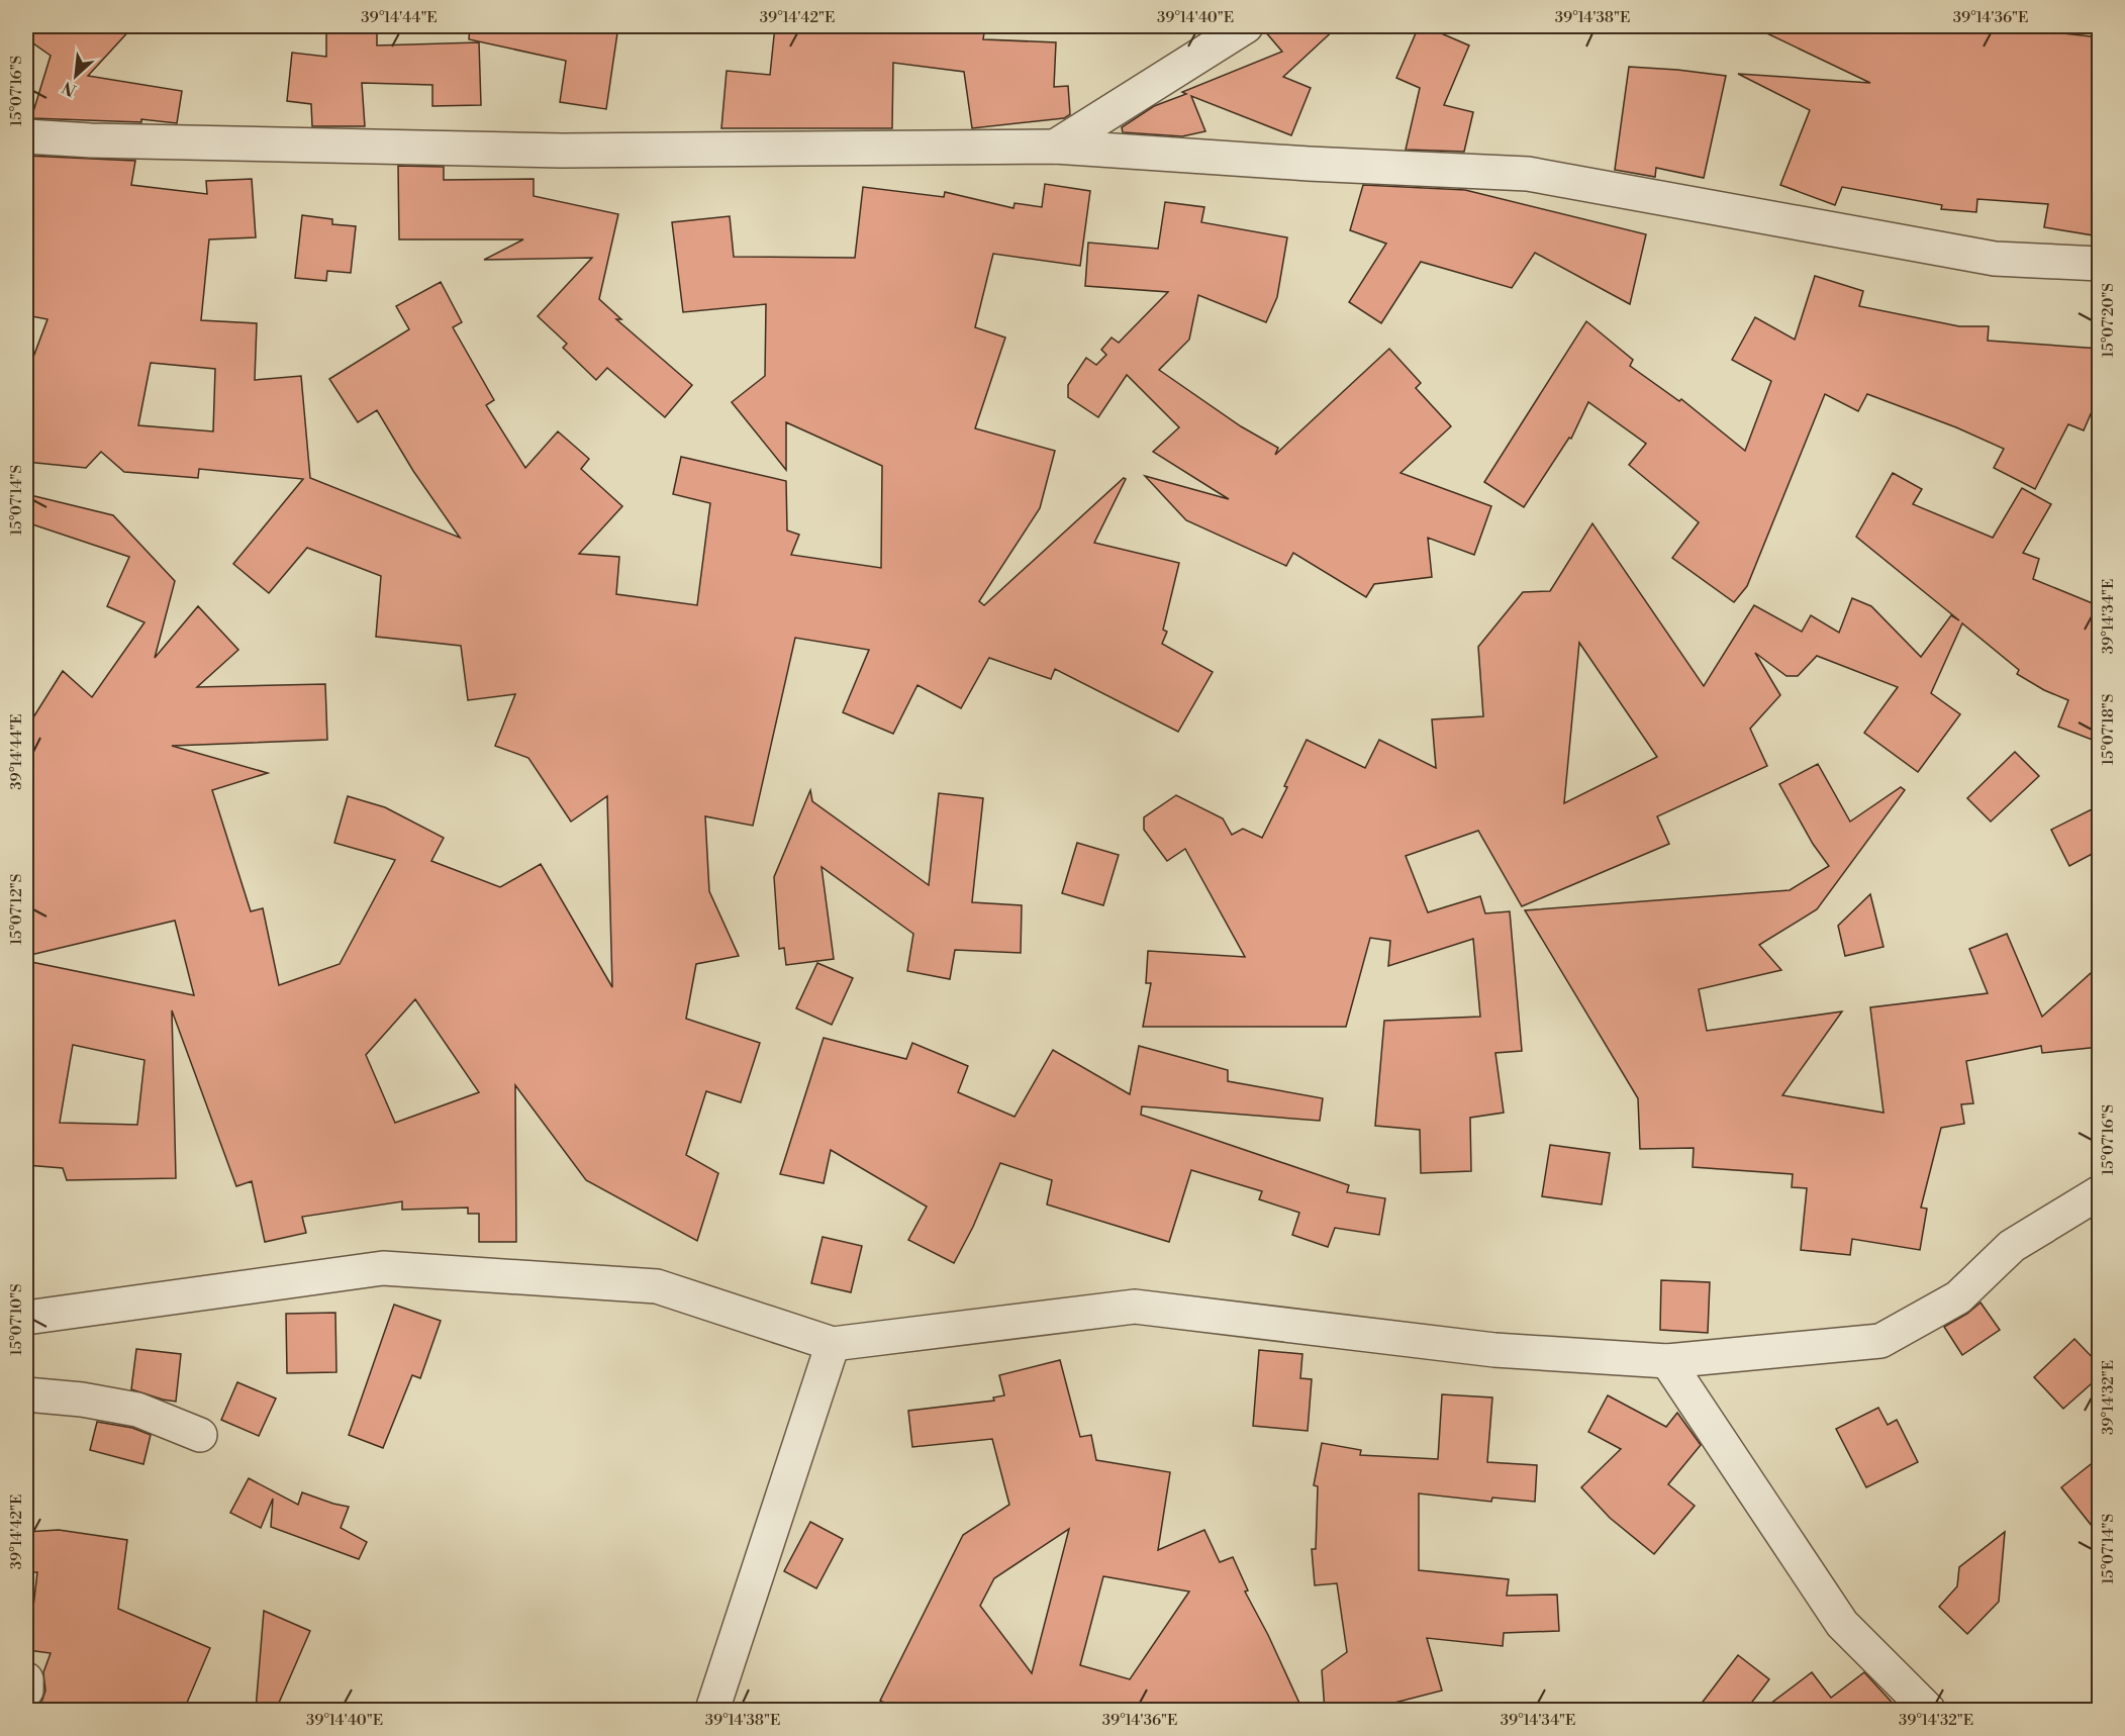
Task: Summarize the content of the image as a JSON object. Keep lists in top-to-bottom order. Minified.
{"north":"bottom left","coordinates":["39°14'44\"E","39°14'42\"E","39°14'40\"E","39°14'38\"E","39°14'36\"E","15°07'16\"S","15°07'20\"S","15°07'14\"S","39°14'34\"E","15°07'18\"S","15°07'12\"S","15°07'10\"S","39°14'32\"E"]}
